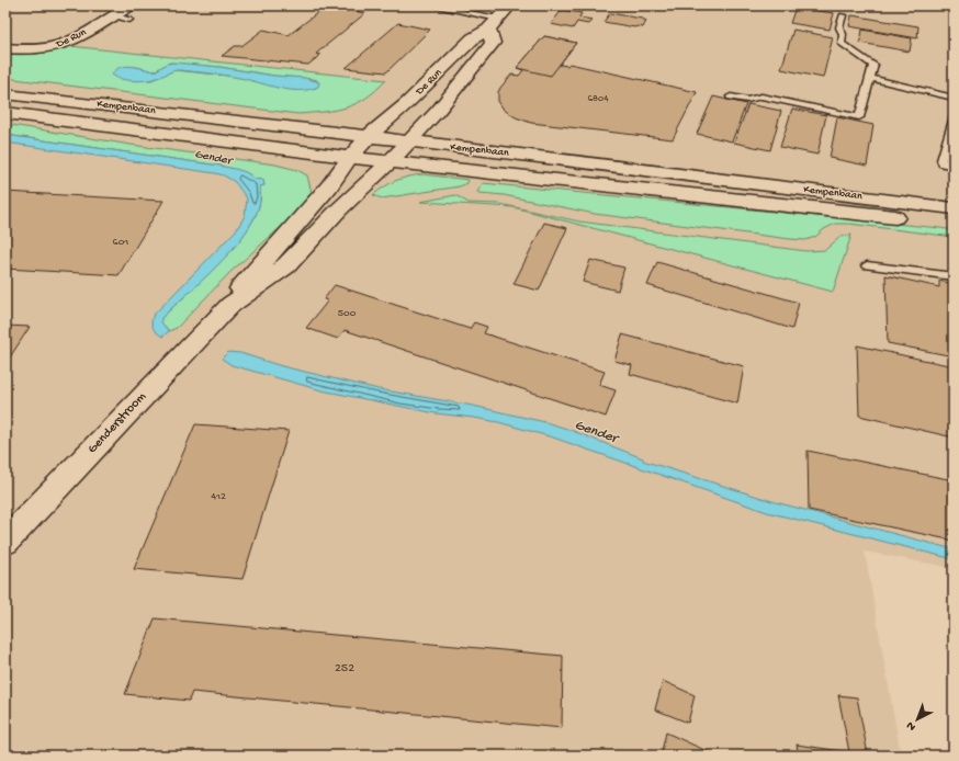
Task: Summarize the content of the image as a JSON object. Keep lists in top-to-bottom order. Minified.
{"streets":{"main road":["De Run","Kempenbaan","Genderstroom"]},"crossings":[["De Run","Kempenbaan"],["De Run","Genderstroom"],["Kempenbaan","Genderstroom"]],"water":["Gender"],"house_numbers":["6804","601","500","412","252"],"north":"bottom left"}
